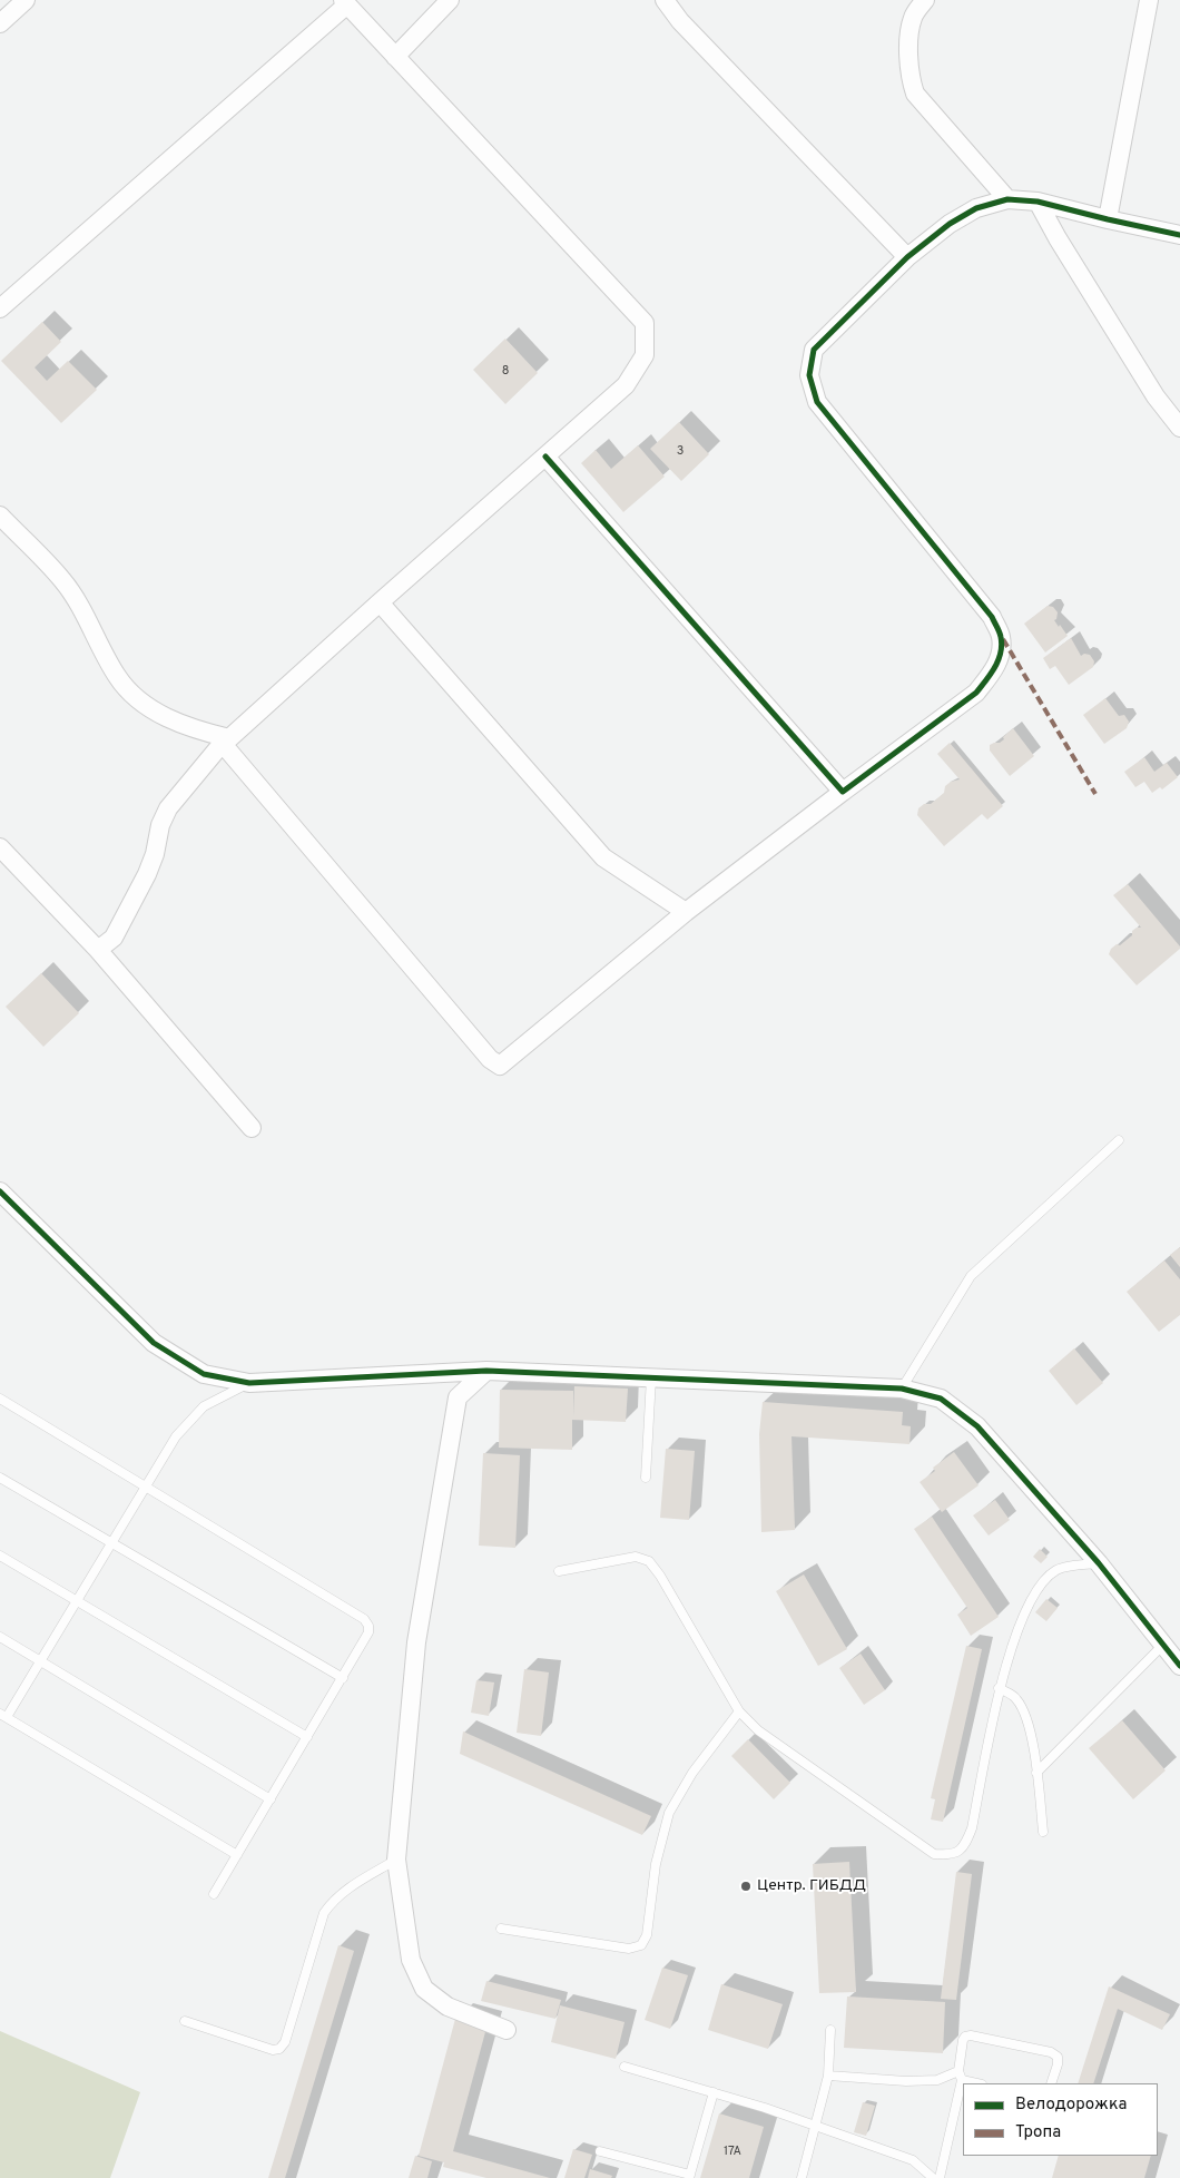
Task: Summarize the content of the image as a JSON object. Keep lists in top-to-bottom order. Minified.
{"places":["Центр. ГИБДД"],"house_numbers":["8","3","17А"],"legend":["Велодорожка","Тропа"]}
